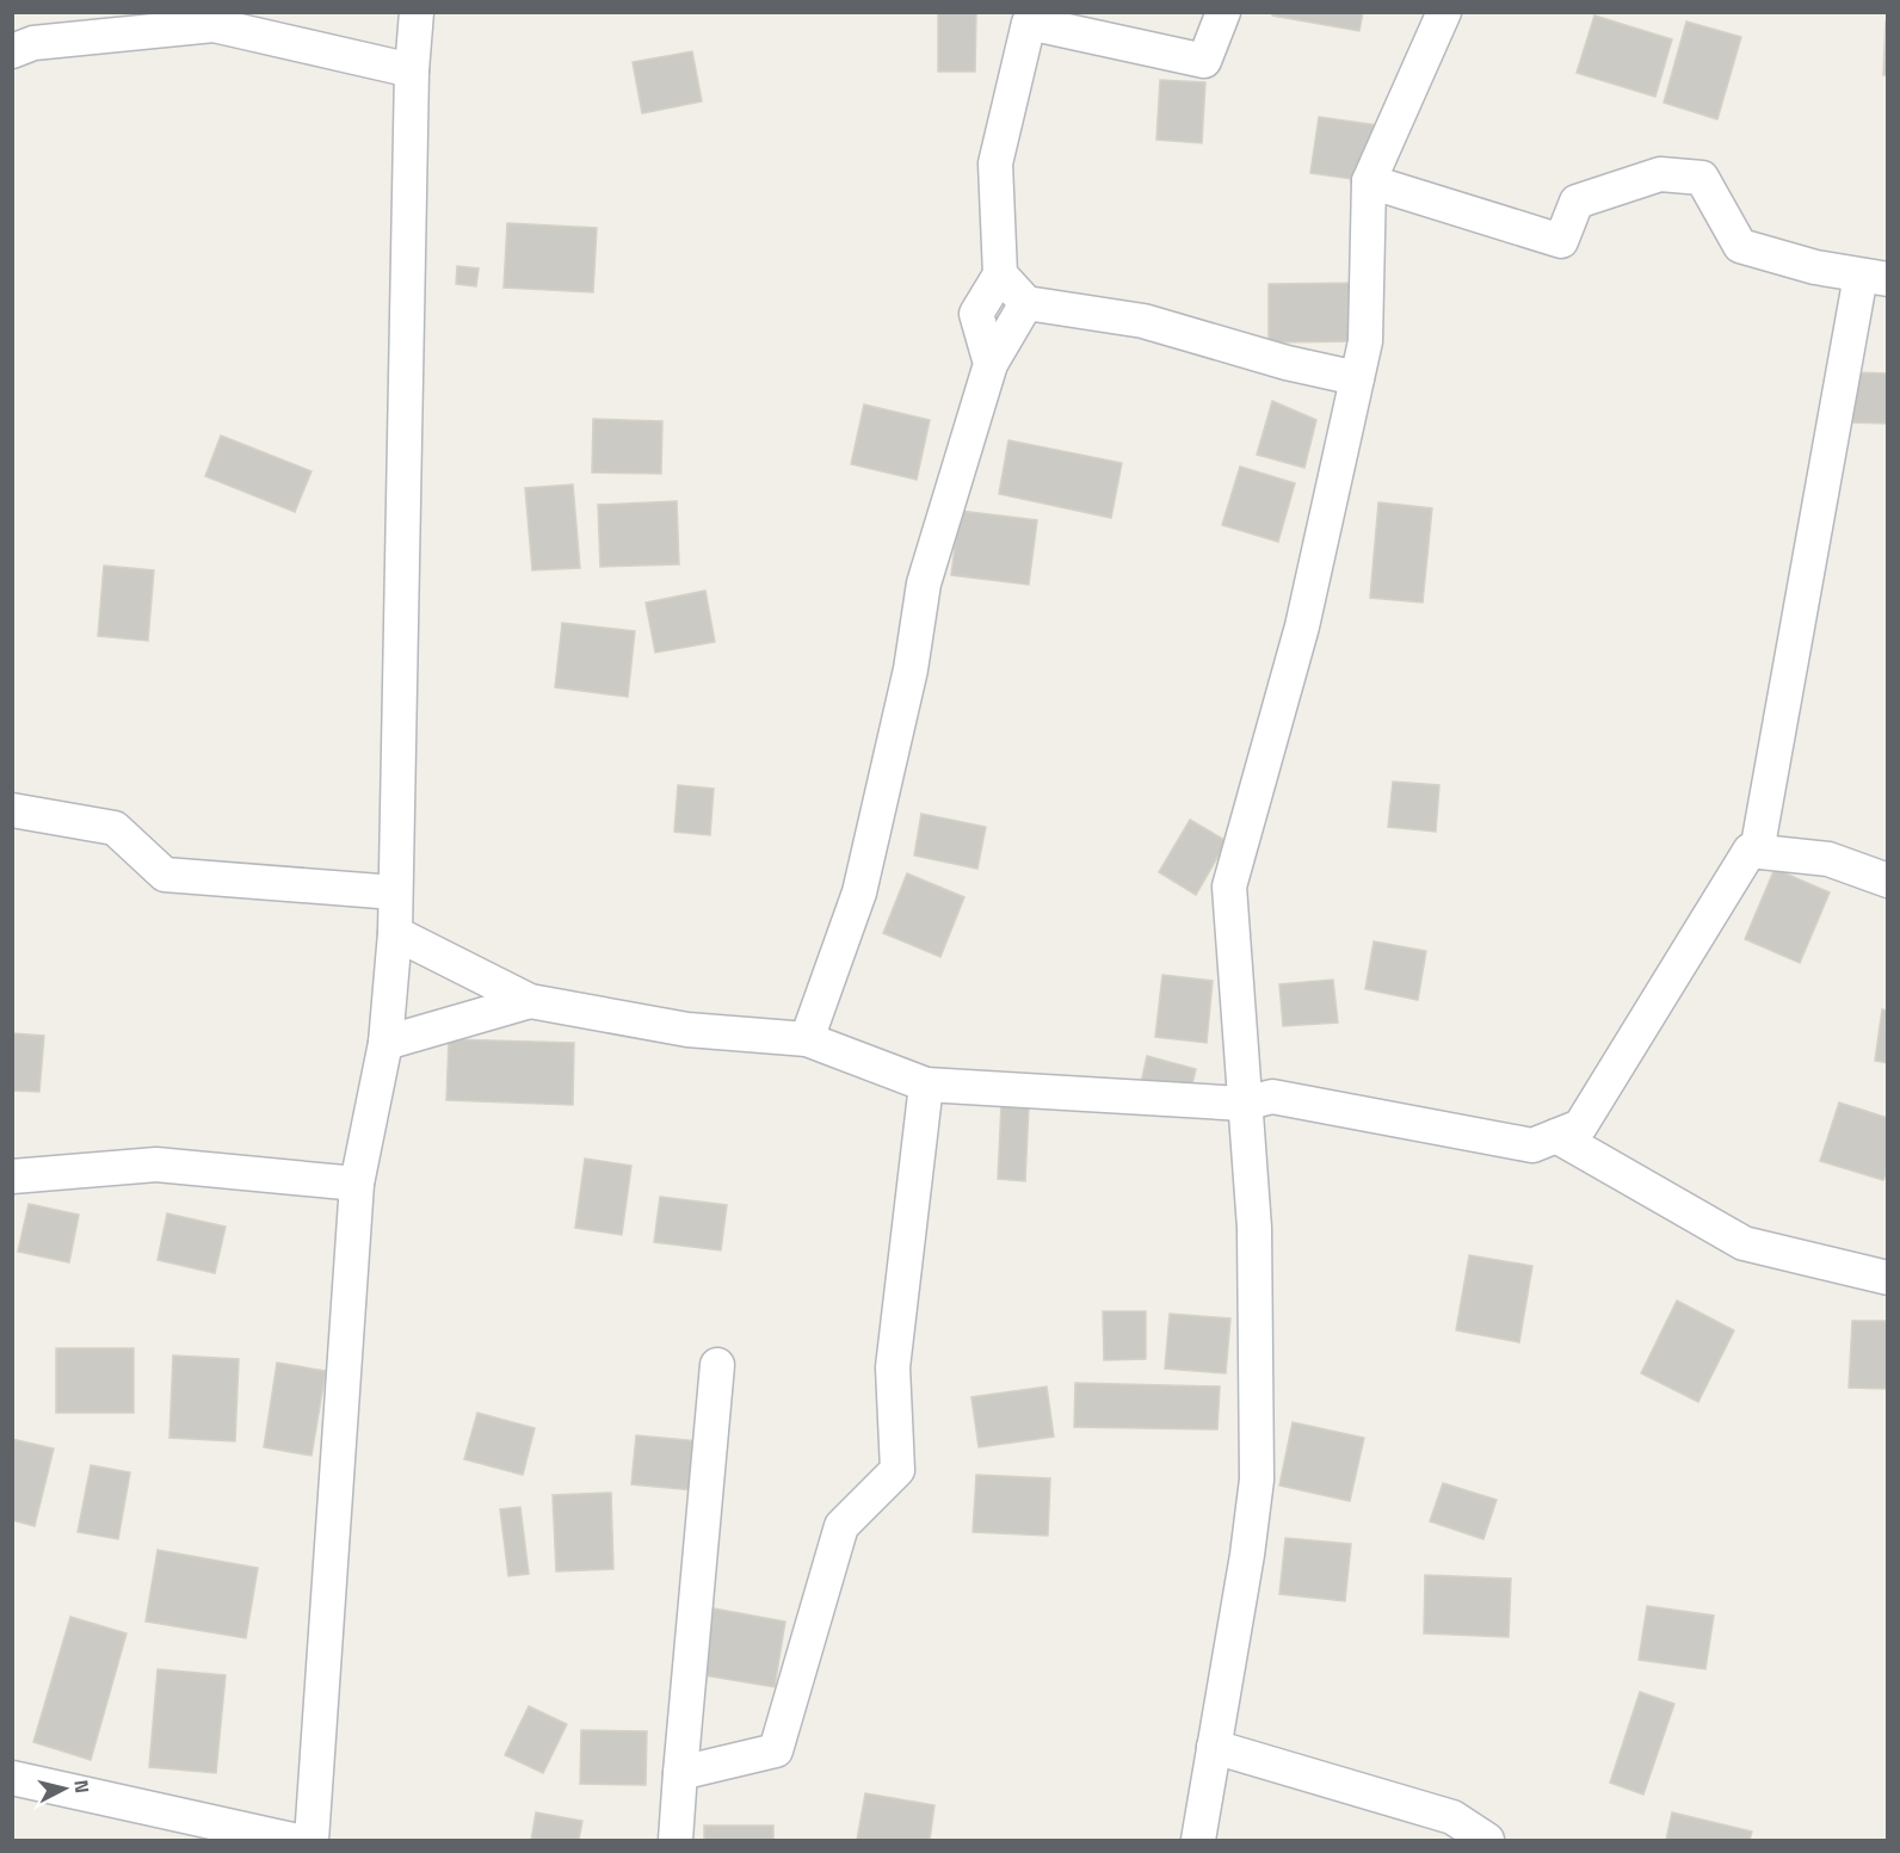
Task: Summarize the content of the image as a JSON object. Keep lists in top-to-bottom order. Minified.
{"north":"right"}
